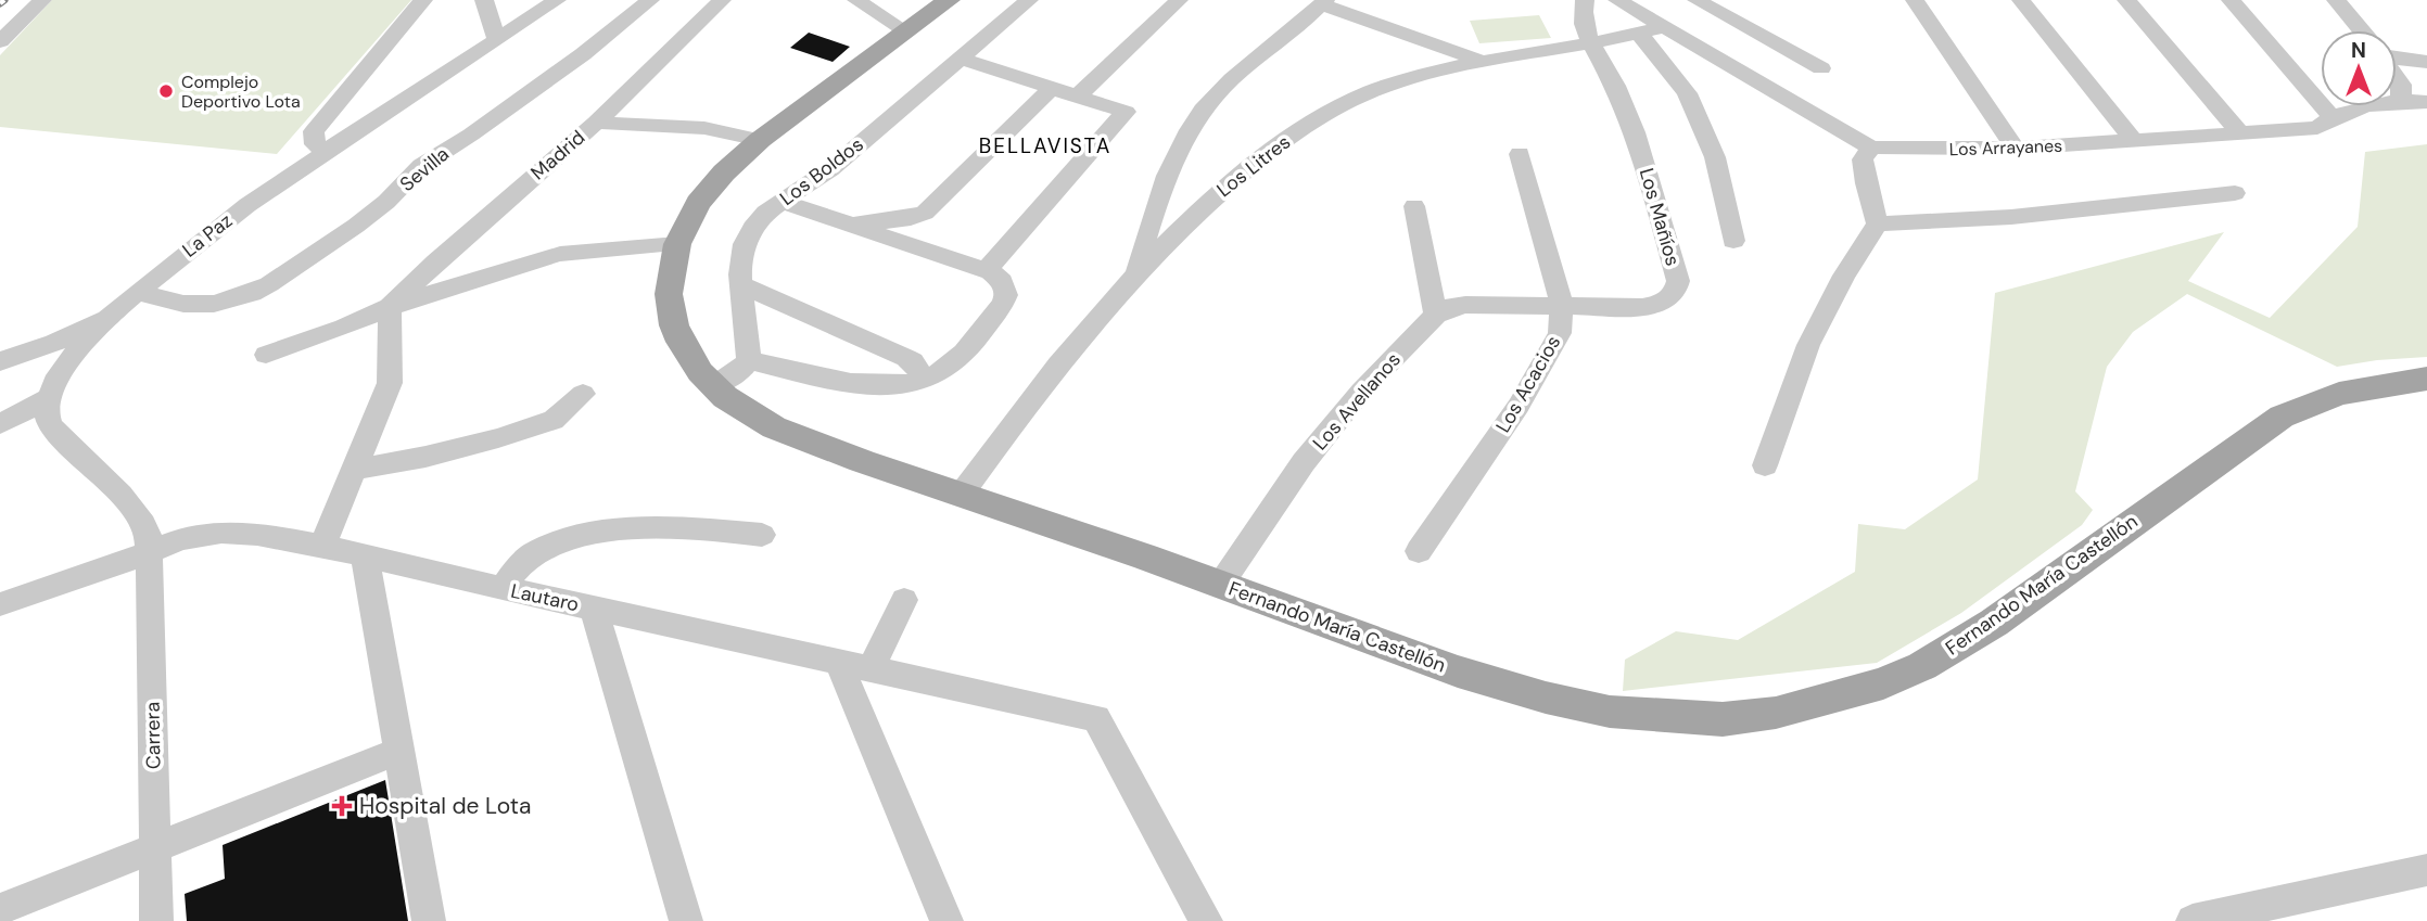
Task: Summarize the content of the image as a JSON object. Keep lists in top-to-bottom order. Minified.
{"streets":{"main road":["Fernando María Castellón"],"street":["Los Arrayanes","Madrid","Los Litres","Sevilla","Los Boldos","Los Mañíos","La Paz","Los Acacios","Los Avellanos","Lautaro","Carrera"]},"crossings":[["Los Arrayanes","Los Litres"],["Los Litres","Los Mañíos"],["Los Litres","Fernando María Castellón"],["Sevilla","La Paz"],["Los Mañíos","Los Acacios"],["Los Mañíos","Los Avellanos"],["Los Avellanos","Fernando María Castellón"],["Lautaro","Carrera"]],"districts":["BELLAVISTA"],"places":{"other":["Complejo Deportivo Lota"],"health":["Hospital de Lota"]},"north":"top"}
